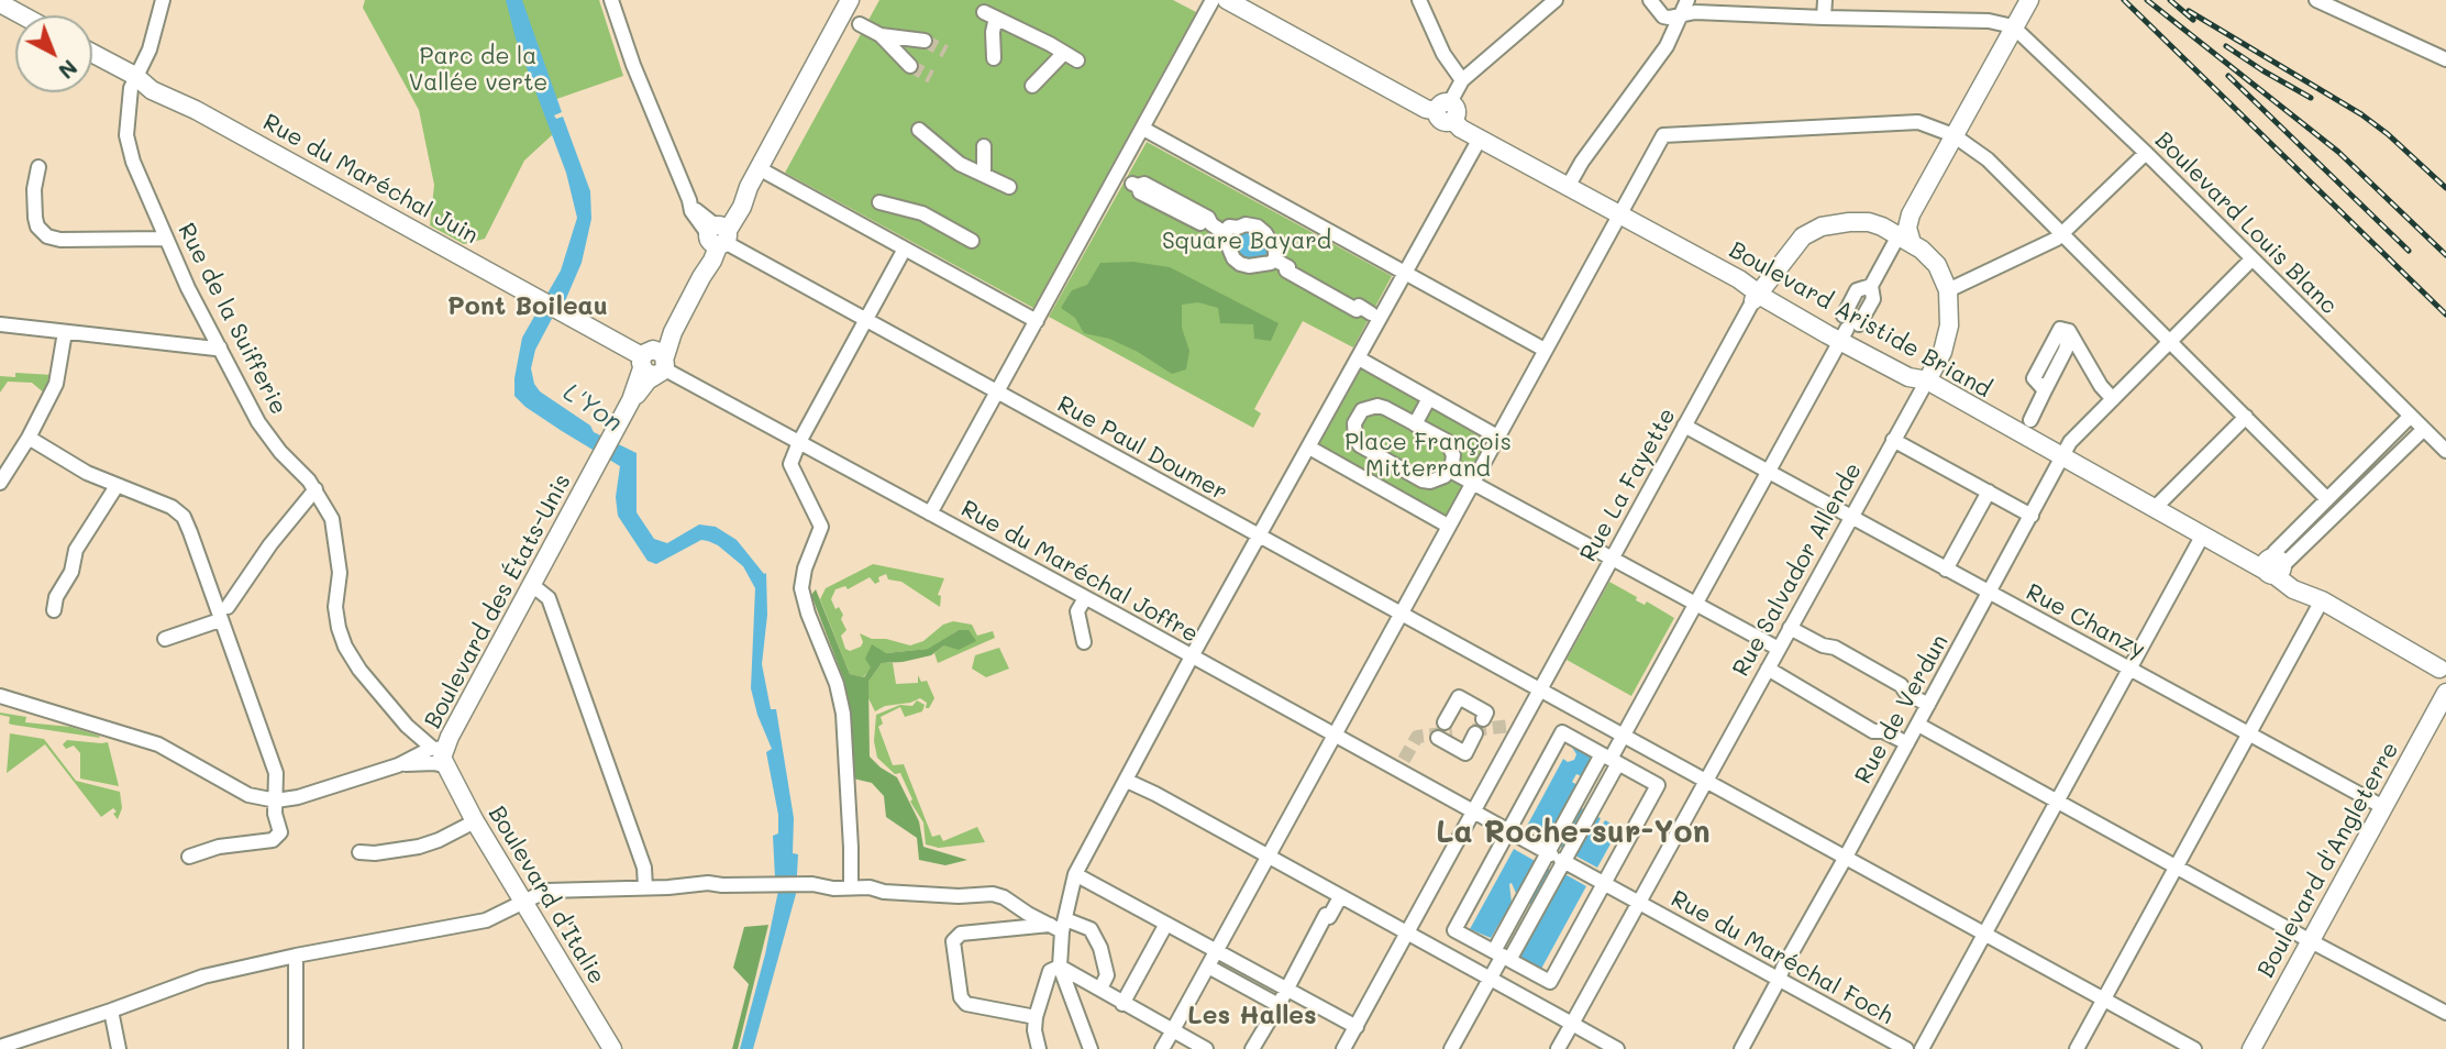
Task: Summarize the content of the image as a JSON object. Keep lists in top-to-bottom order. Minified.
{"streets":{"main road":["Rue du Maréchal Juin","Boulevard Aristide Briand","Boulevard des États-Unis","Boulevard d'Angleterre","Boulevard d'Italie"],"street":["Boulevard Louis Blanc","Rue de la Suifferie","Rue Paul Doumer","Rue La Fayette","Rue Salvador Allende","Rue du Maréchal Joffre","Rue Chanzy","Rue de Verdun","Rue du Maréchal Foch"]},"crossings":[["Rue du Maréchal Juin","Rue de la Suifferie"],["Rue du Maréchal Juin","Rue du Maréchal Joffre"],["Rue du Maréchal Juin","Boulevard des États-Unis"],["Boulevard Louis Blanc","Rue de Verdun"],["Rue de la Suifferie","Boulevard des États-Unis"],["Rue de la Suifferie","Boulevard d'Italie"],["Boulevard Aristide Briand","Rue La Fayette"],["Boulevard Aristide Briand","Rue Salvador Allende"],["Boulevard Aristide Briand","Rue de Verdun"],["Rue Paul Doumer","Rue La Fayette"],["Rue Paul Doumer","Rue Salvador Allende"],["Rue Paul Doumer","Rue de Verdun"],["Rue La Fayette","Rue du Maréchal Joffre"],["Rue La Fayette","Rue Chanzy"],["Rue Salvador Allende","Rue Chanzy"],["Rue Salvador Allende","Rue du Maréchal Foch"],["Rue du Maréchal Joffre","Boulevard des États-Unis"],["Rue du Maréchal Joffre","Rue du Maréchal Foch"],["Boulevard des États-Unis","Boulevard d'Italie"],["Rue Chanzy","Rue de Verdun"],["Rue Chanzy","Boulevard d'Angleterre"],["Rue de Verdun","Rue du Maréchal Foch"]],"districts":["Pont Boileau","La Roche-sur-Yon","Les Halles"],"water":["L'Yon"],"parks":["Parc de la Vallée verte","Square Bayard","Place François Mitterrand"],"north":"bottom right"}
